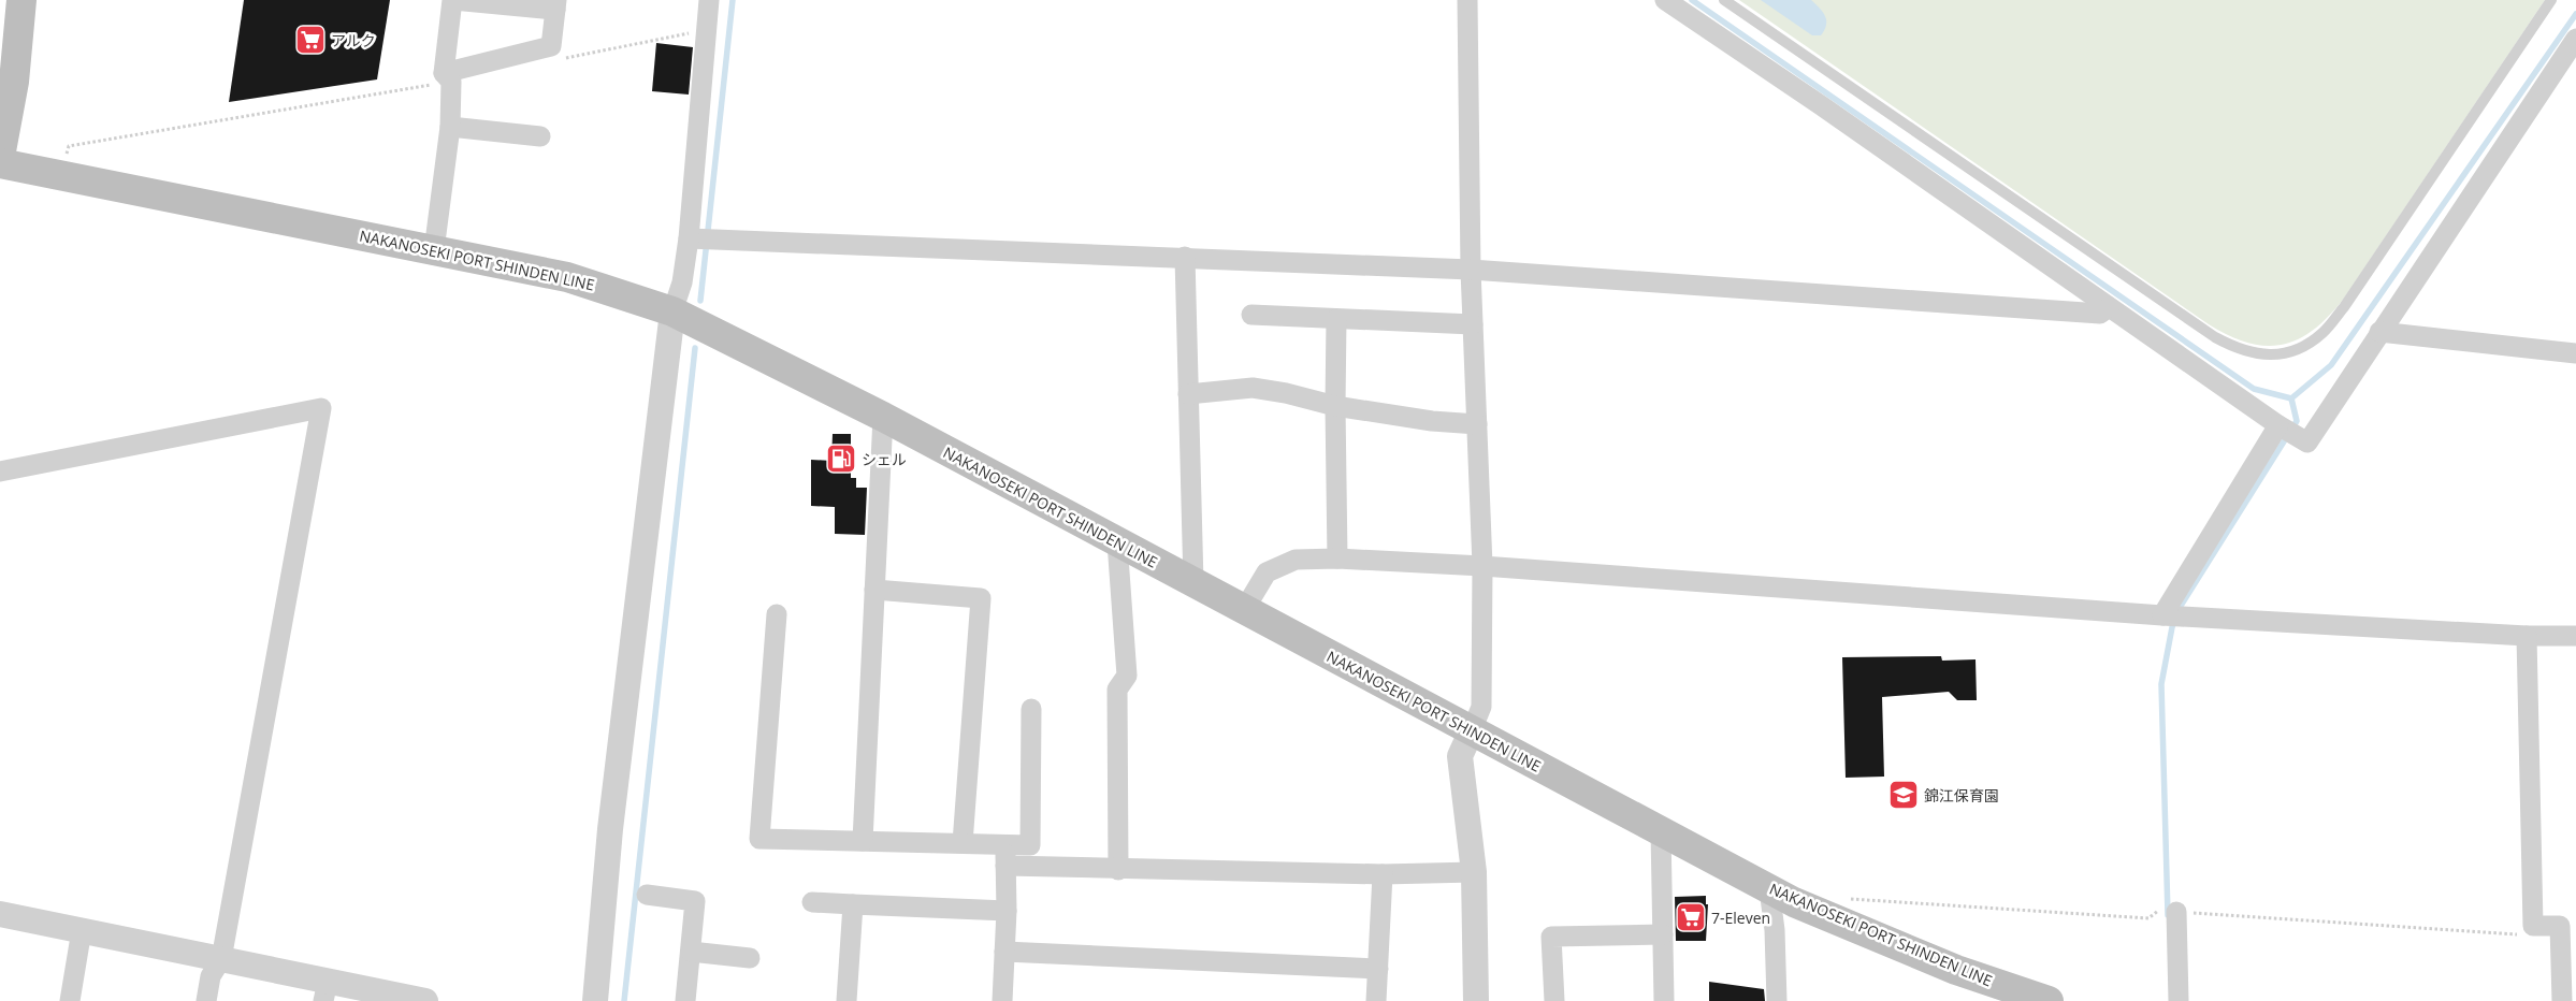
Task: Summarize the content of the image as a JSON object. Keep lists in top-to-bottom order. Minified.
{"streets":{"main road":["NAKANOSEKI PORT SHINDEN LINE"]},"places":{"supermarket":["アルク","7-Eleven"],"fuel station":["シェル"],"school or university":["錦江保育園"]}}
